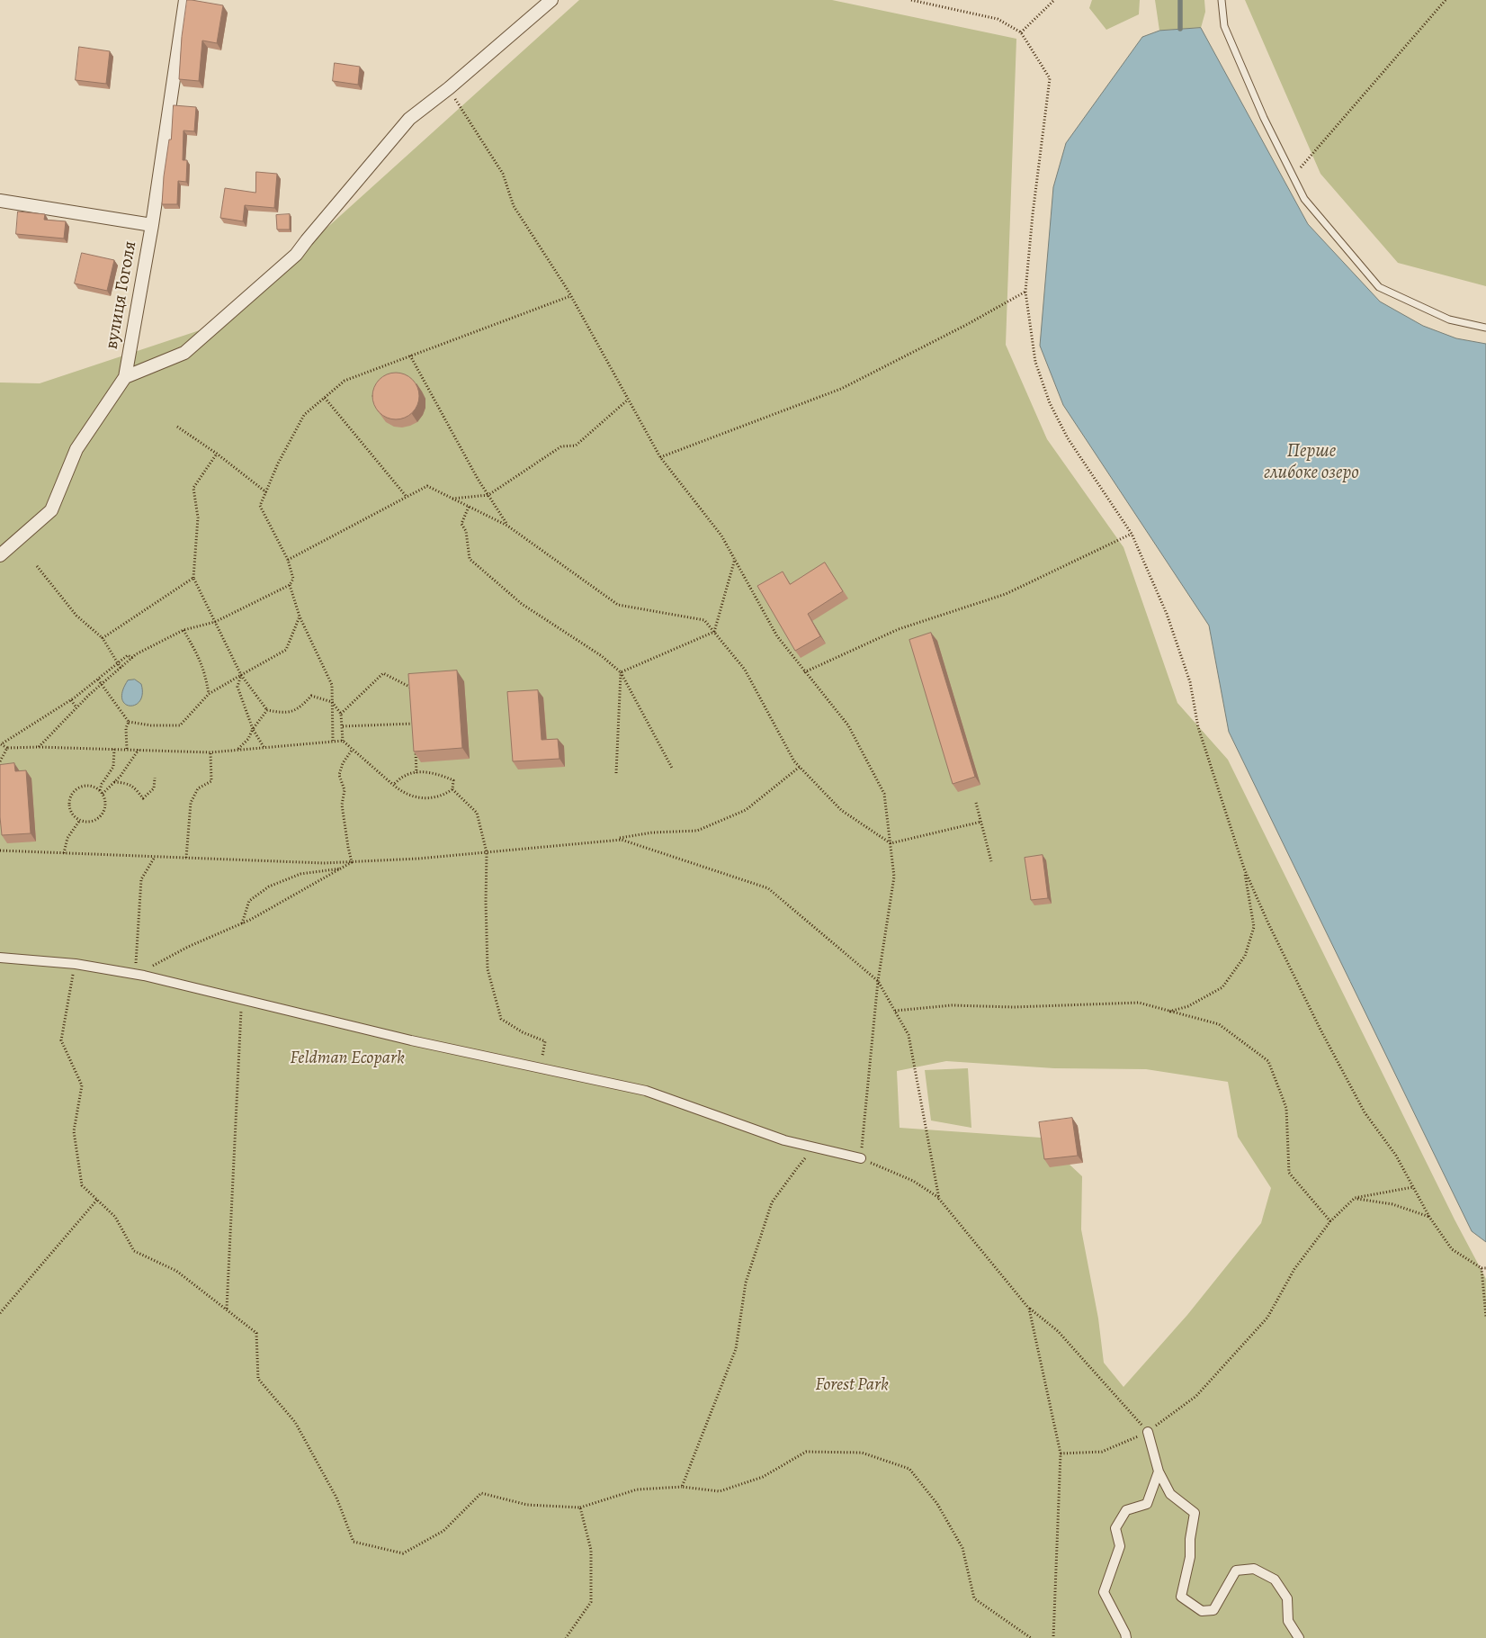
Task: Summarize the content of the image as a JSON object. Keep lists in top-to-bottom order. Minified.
{"streets":{"street":["вулиця Гоголя"]},"water":["Перше глибоке озеро"],"parks":["Feldman Ecopark","Forest Park"]}
